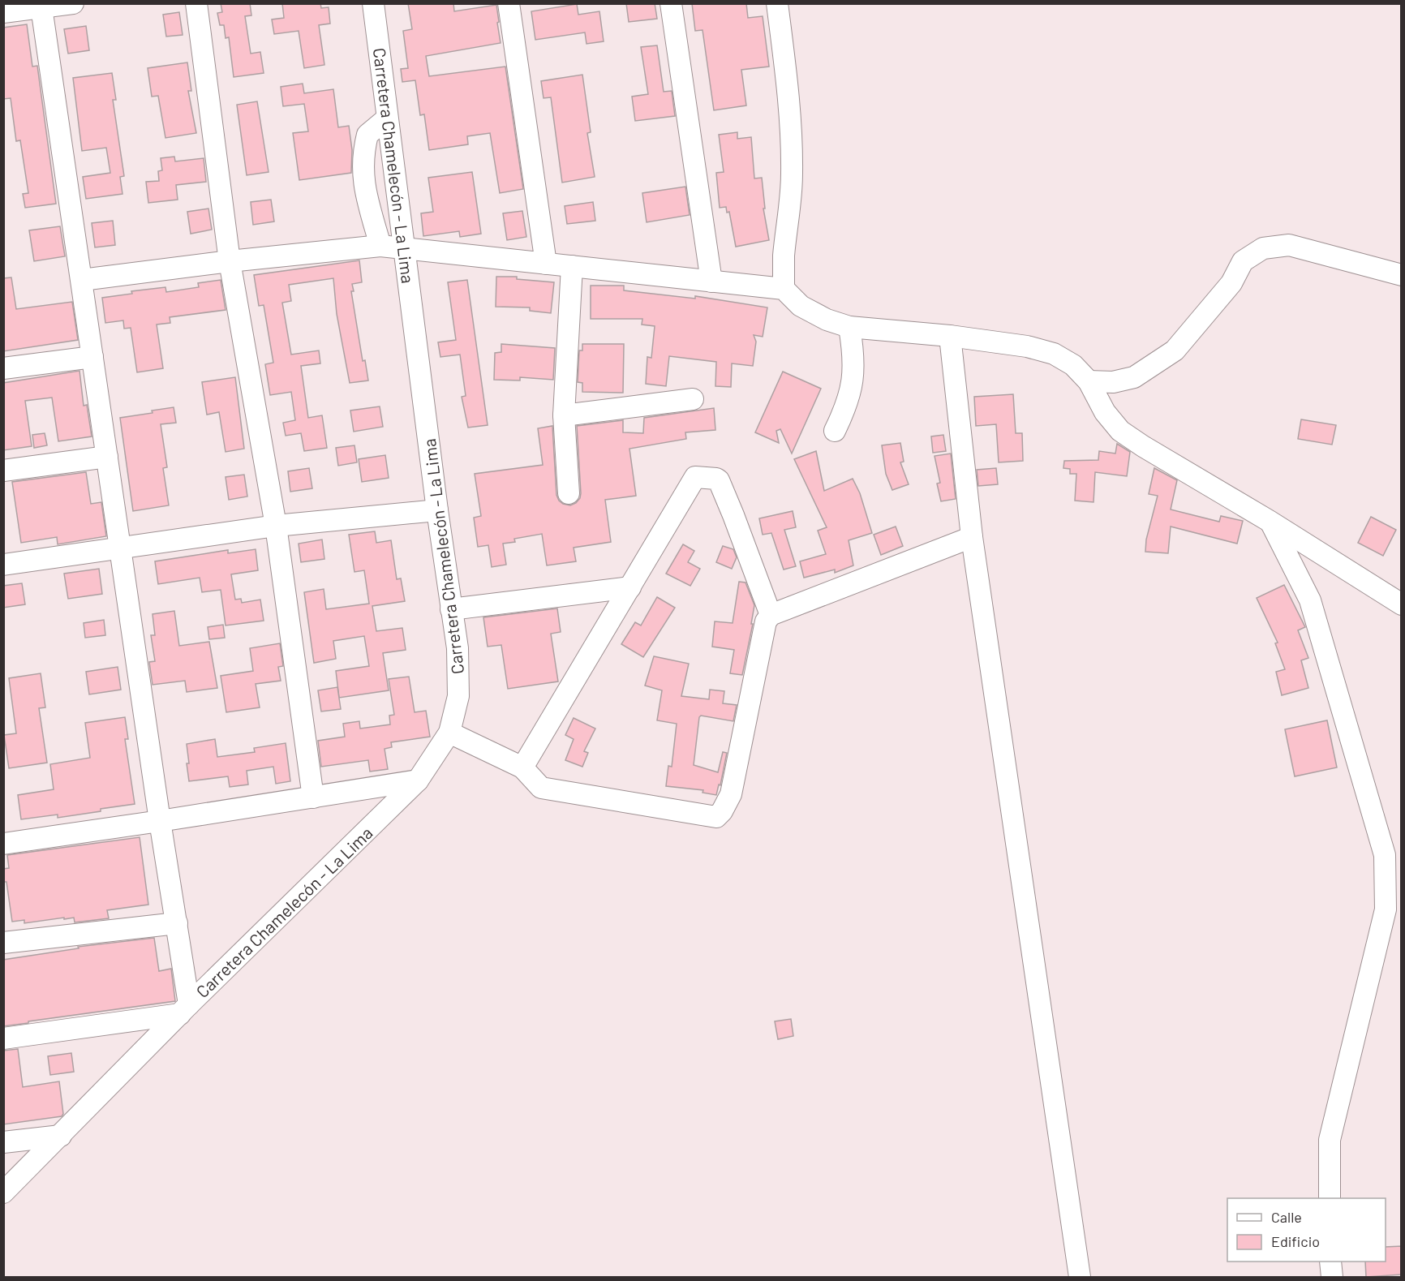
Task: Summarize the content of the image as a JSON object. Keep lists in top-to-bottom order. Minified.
{"streets":{"street":["Carretera Chamelecón - La Lima"]},"legend":["Calle","Edificio"]}
